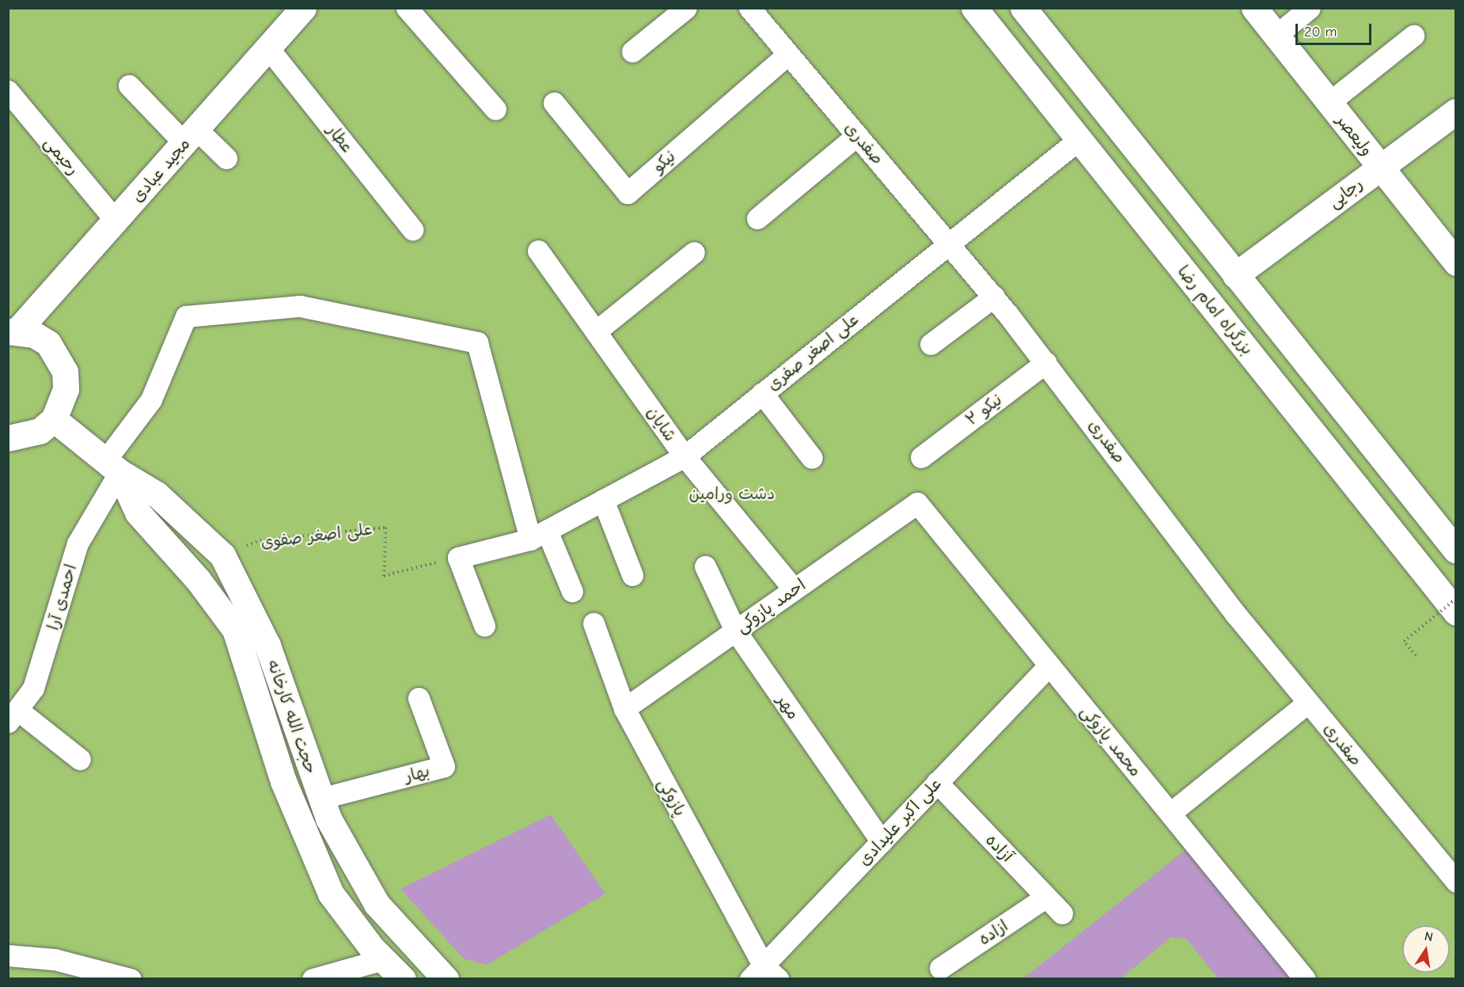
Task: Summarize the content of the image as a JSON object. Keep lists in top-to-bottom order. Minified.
{"streets":{"main road":["ولیعصر","مجید عبادی","رجایی","بزرگراه امام رضا","حجت الله کارخانه"],"street":["عطار","صفدری","رحیمی","نیکو","علی اصغر صفری","نیکو ۲","شایان","احمدی آرا","احمد پازوکی","مهر","محمد پازوکی","بهار","پازوکی","علی اکبر علیدادی","آزاده","ازاده"],"path":["علی اصغر صفوی"]},"crossings":[["ولیعصر","رجایی"],["عطار","مجید عبادی"],["صفدری","نیکو"],["صفدری","علی اصغر صفری"],["صفدری","نیکو ۲"],["رحیمی","مجید عبادی"],["بزرگراه امام رضا","علی اصغر صفری"],["علی اصغر صفری","شایان"],["علی اصغر صفری","احمدی آرا"],["شایان","احمد پازوکی"],["علی اصغر صفوی","حجت الله کارخانه"],["احمدی آرا","حجت الله کارخانه"],["احمد پازوکی","مهر"],["احمد پازوکی","محمد پازوکی"],["احمد پازوکی","پازوکی"],["مهر","علی اکبر علیدادی"],["حجت الله کارخانه","بهار"],["محمد پازوکی","علی اکبر علیدادی"],["پازوکی","علی اکبر علیدادی"],["علی اکبر علیدادی","آزاده"],["آزاده","ازاده"]],"parks":["دشت ورامین"],"scale_bar":"20 m","north":"top"}
